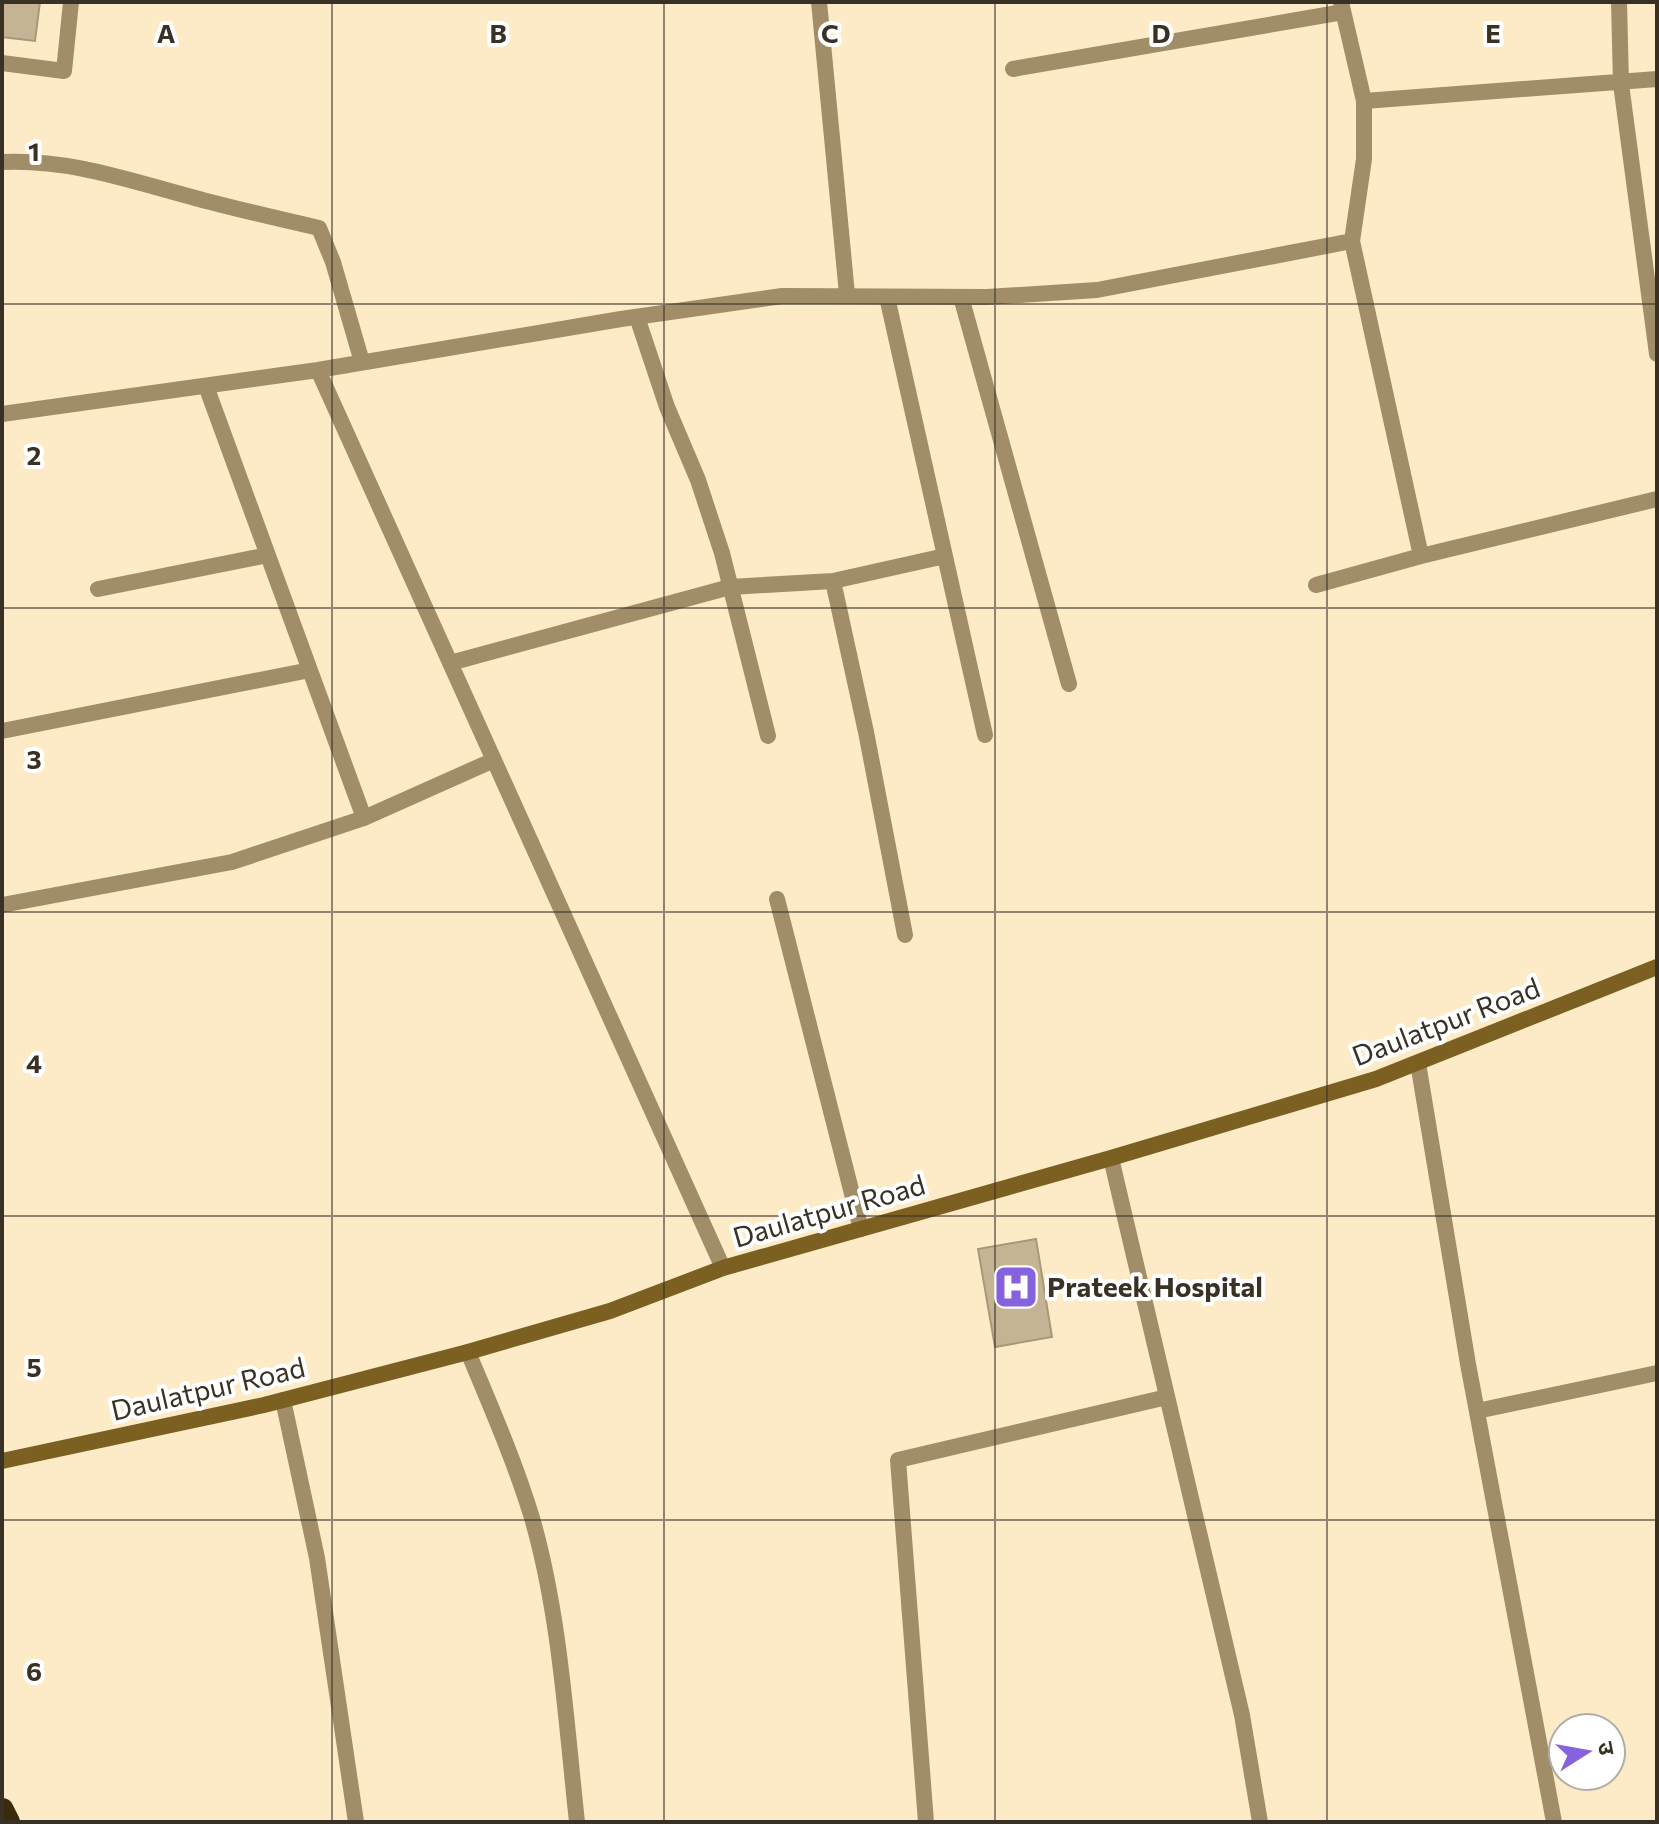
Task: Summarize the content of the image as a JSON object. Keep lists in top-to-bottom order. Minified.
{"streets":{"street":["Daulatpur Road"]},"places":{"hospital":["Prateek Hospital"]},"north":"right","grid":{"columns":["A","B","C","D","E"],"rows":["1","2","3","4","5","6"]}}
